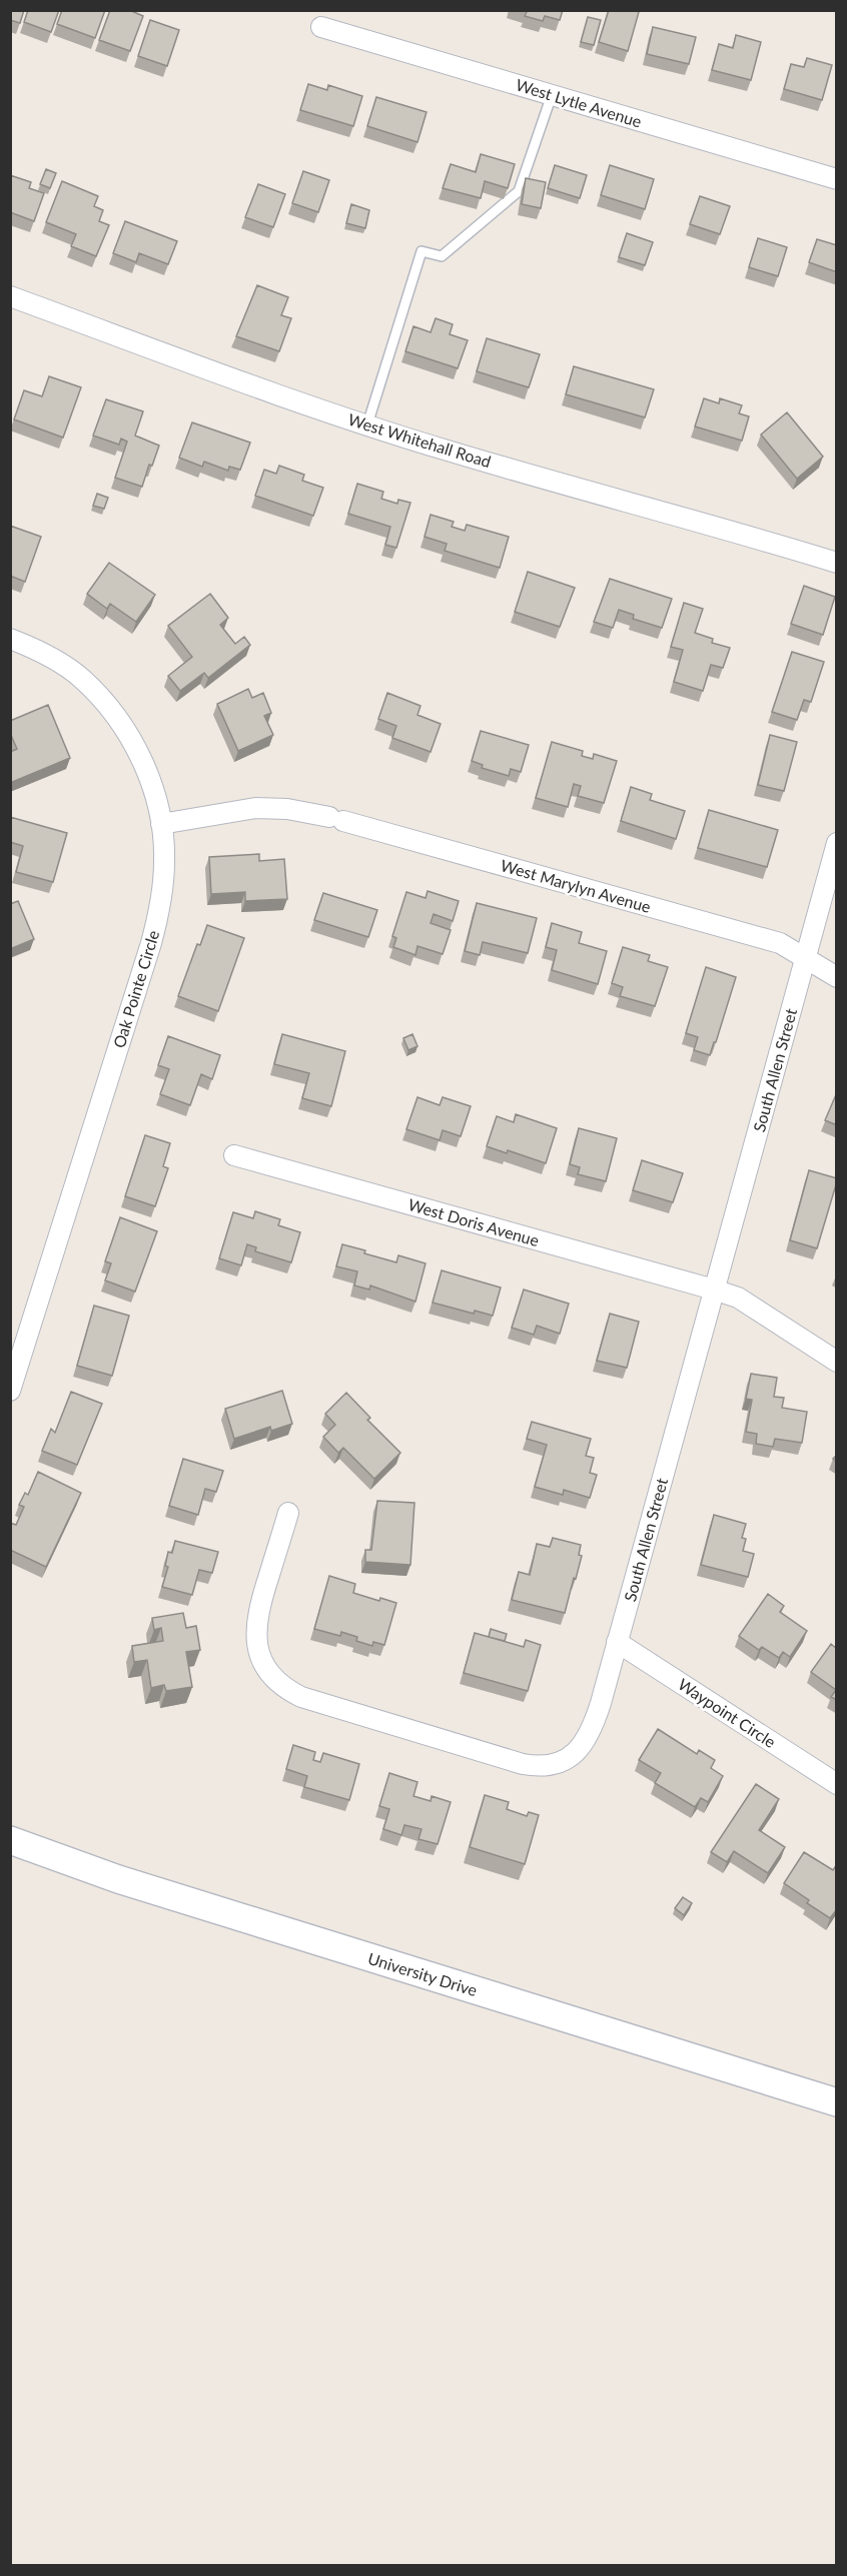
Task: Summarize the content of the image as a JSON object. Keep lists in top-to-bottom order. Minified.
{"streets":{"main road":["University Drive"],"street":["West Lytle Avenue","West Whitehall Road","West Marylyn Avenue","Oak Pointe Circle","South Allen Street","West Doris Avenue","Waypoint Circle"]},"crossings":[["West Marylyn Avenue","Oak Pointe Circle"],["West Marylyn Avenue","South Allen Street"],["South Allen Street","West Doris Avenue"],["South Allen Street","Waypoint Circle"]]}
